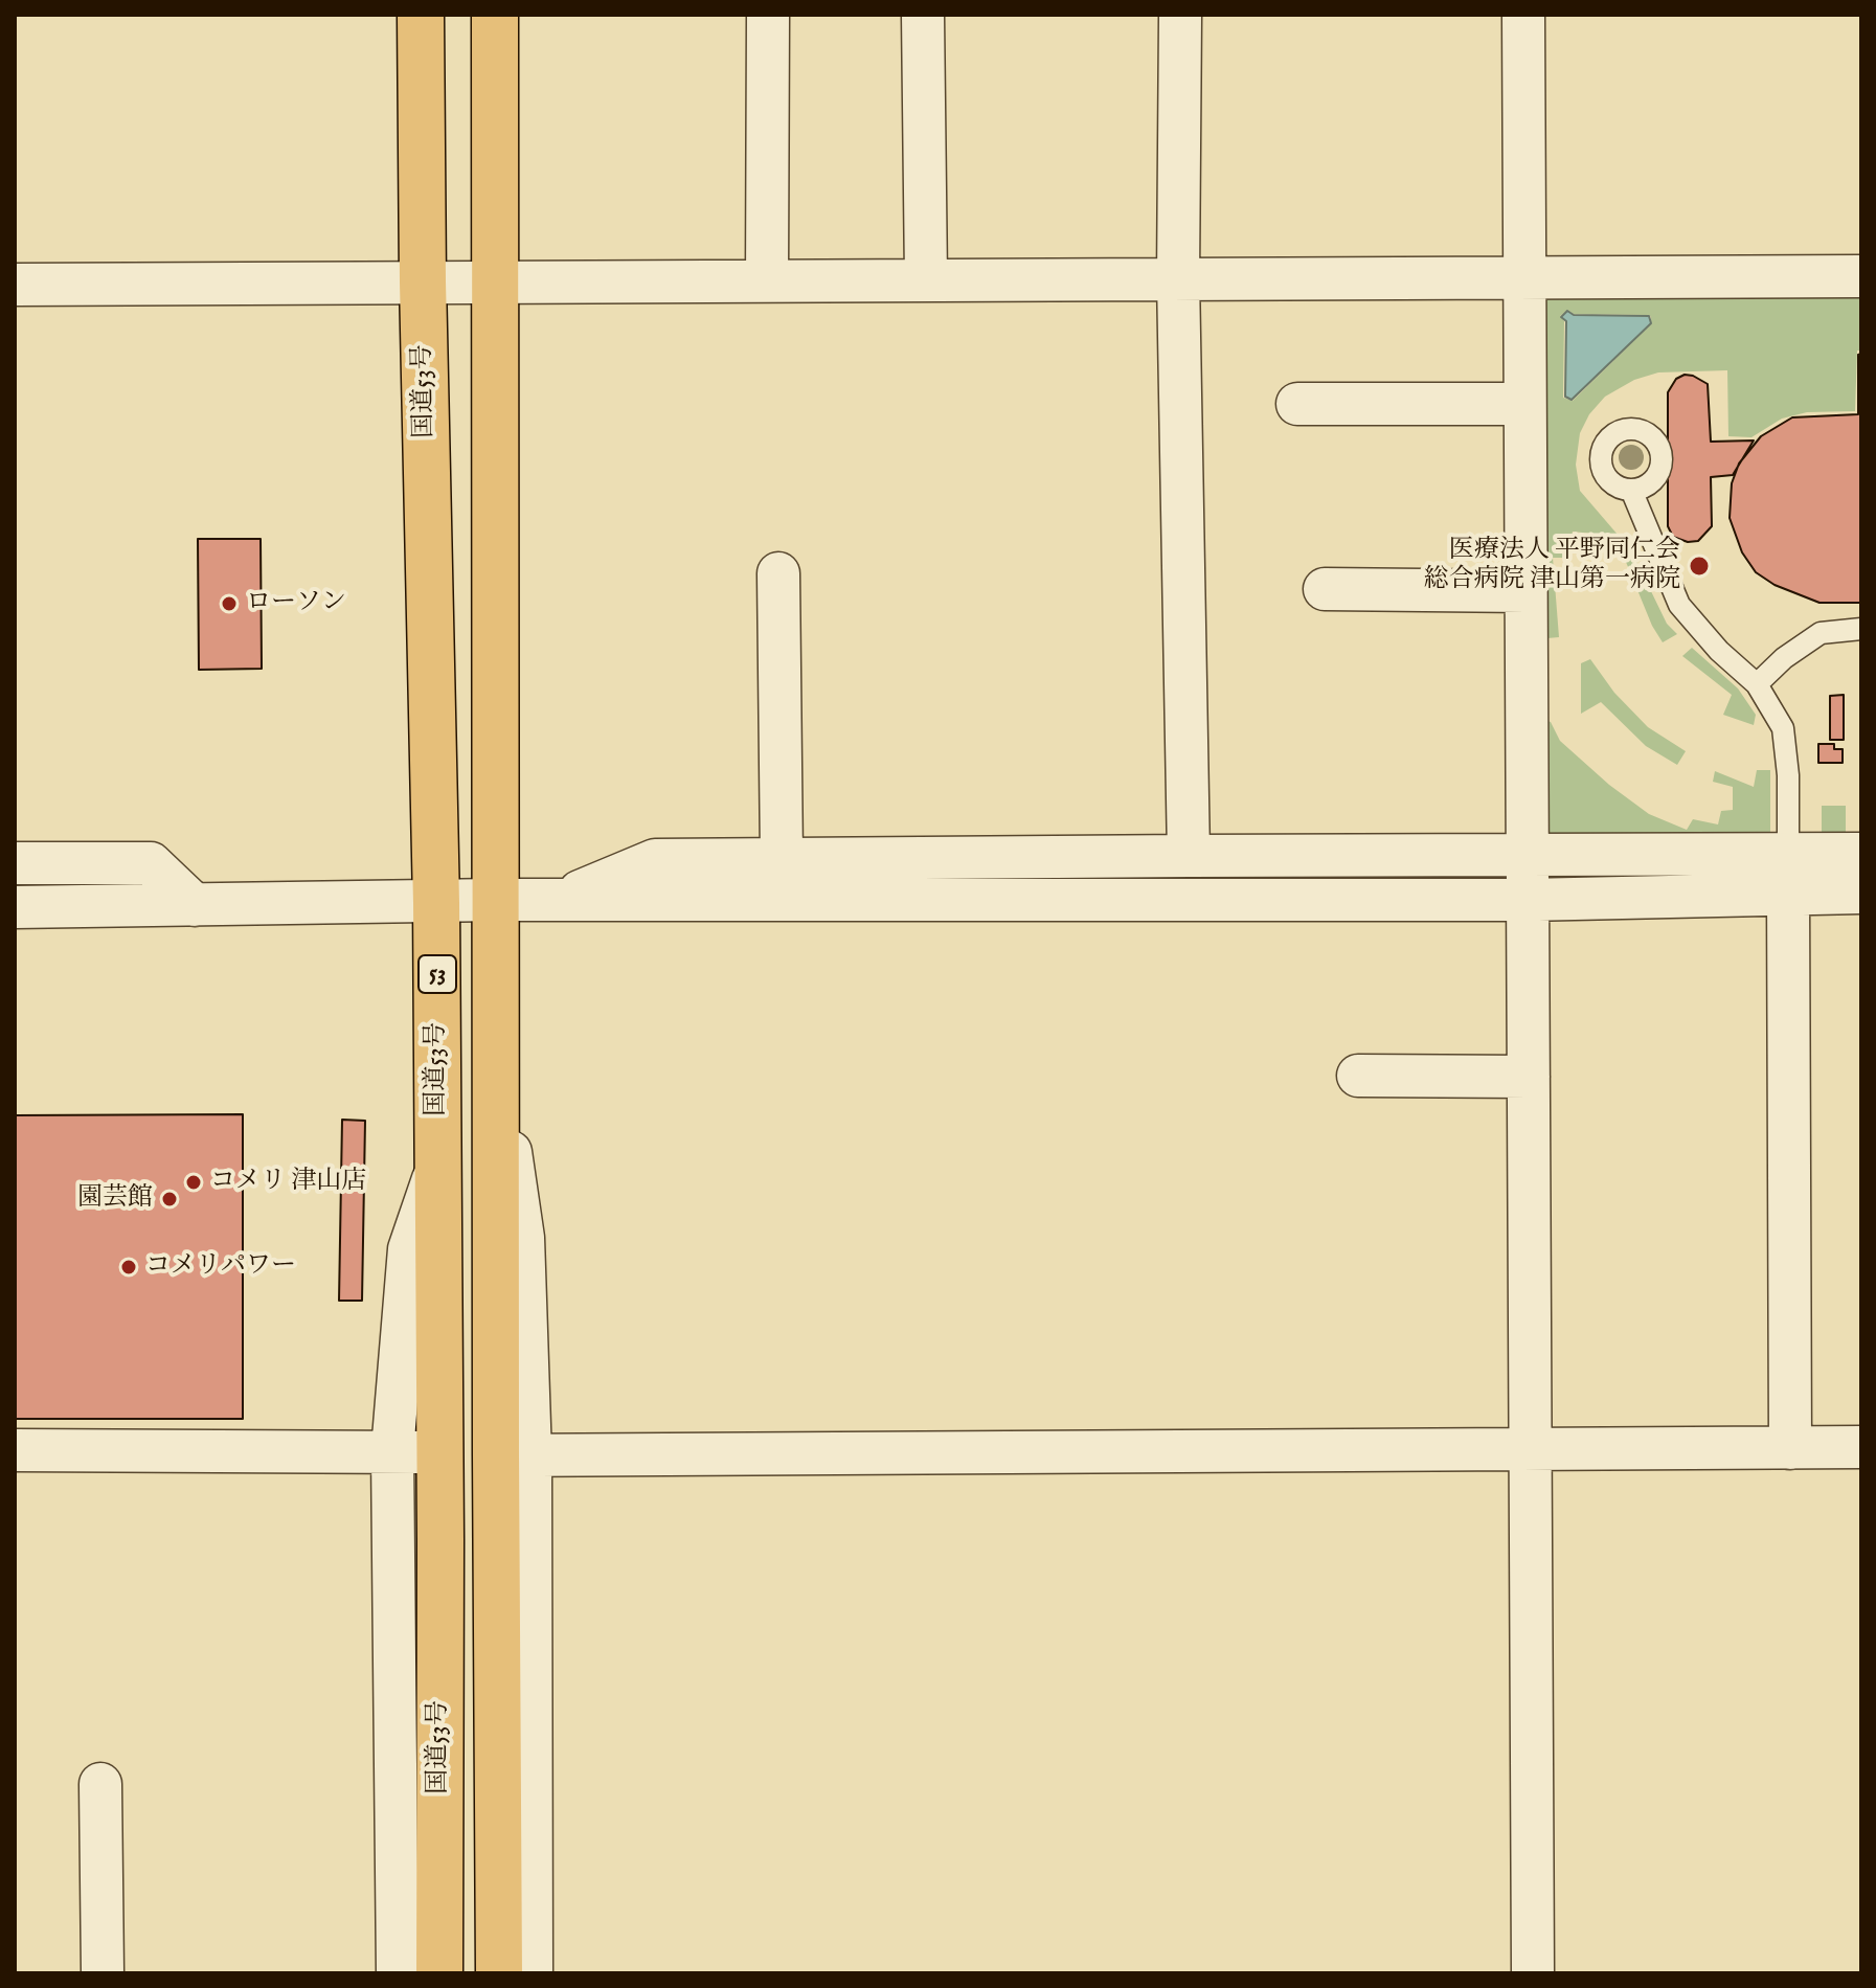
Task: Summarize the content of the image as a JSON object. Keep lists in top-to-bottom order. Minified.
{"streets":{"highway":["国道53号","53"]},"places":["医療法人 平野同仁会 総合病院 津山第一病院","ローソン","コメリ 津山店","園芸館","コメリパワー"]}
